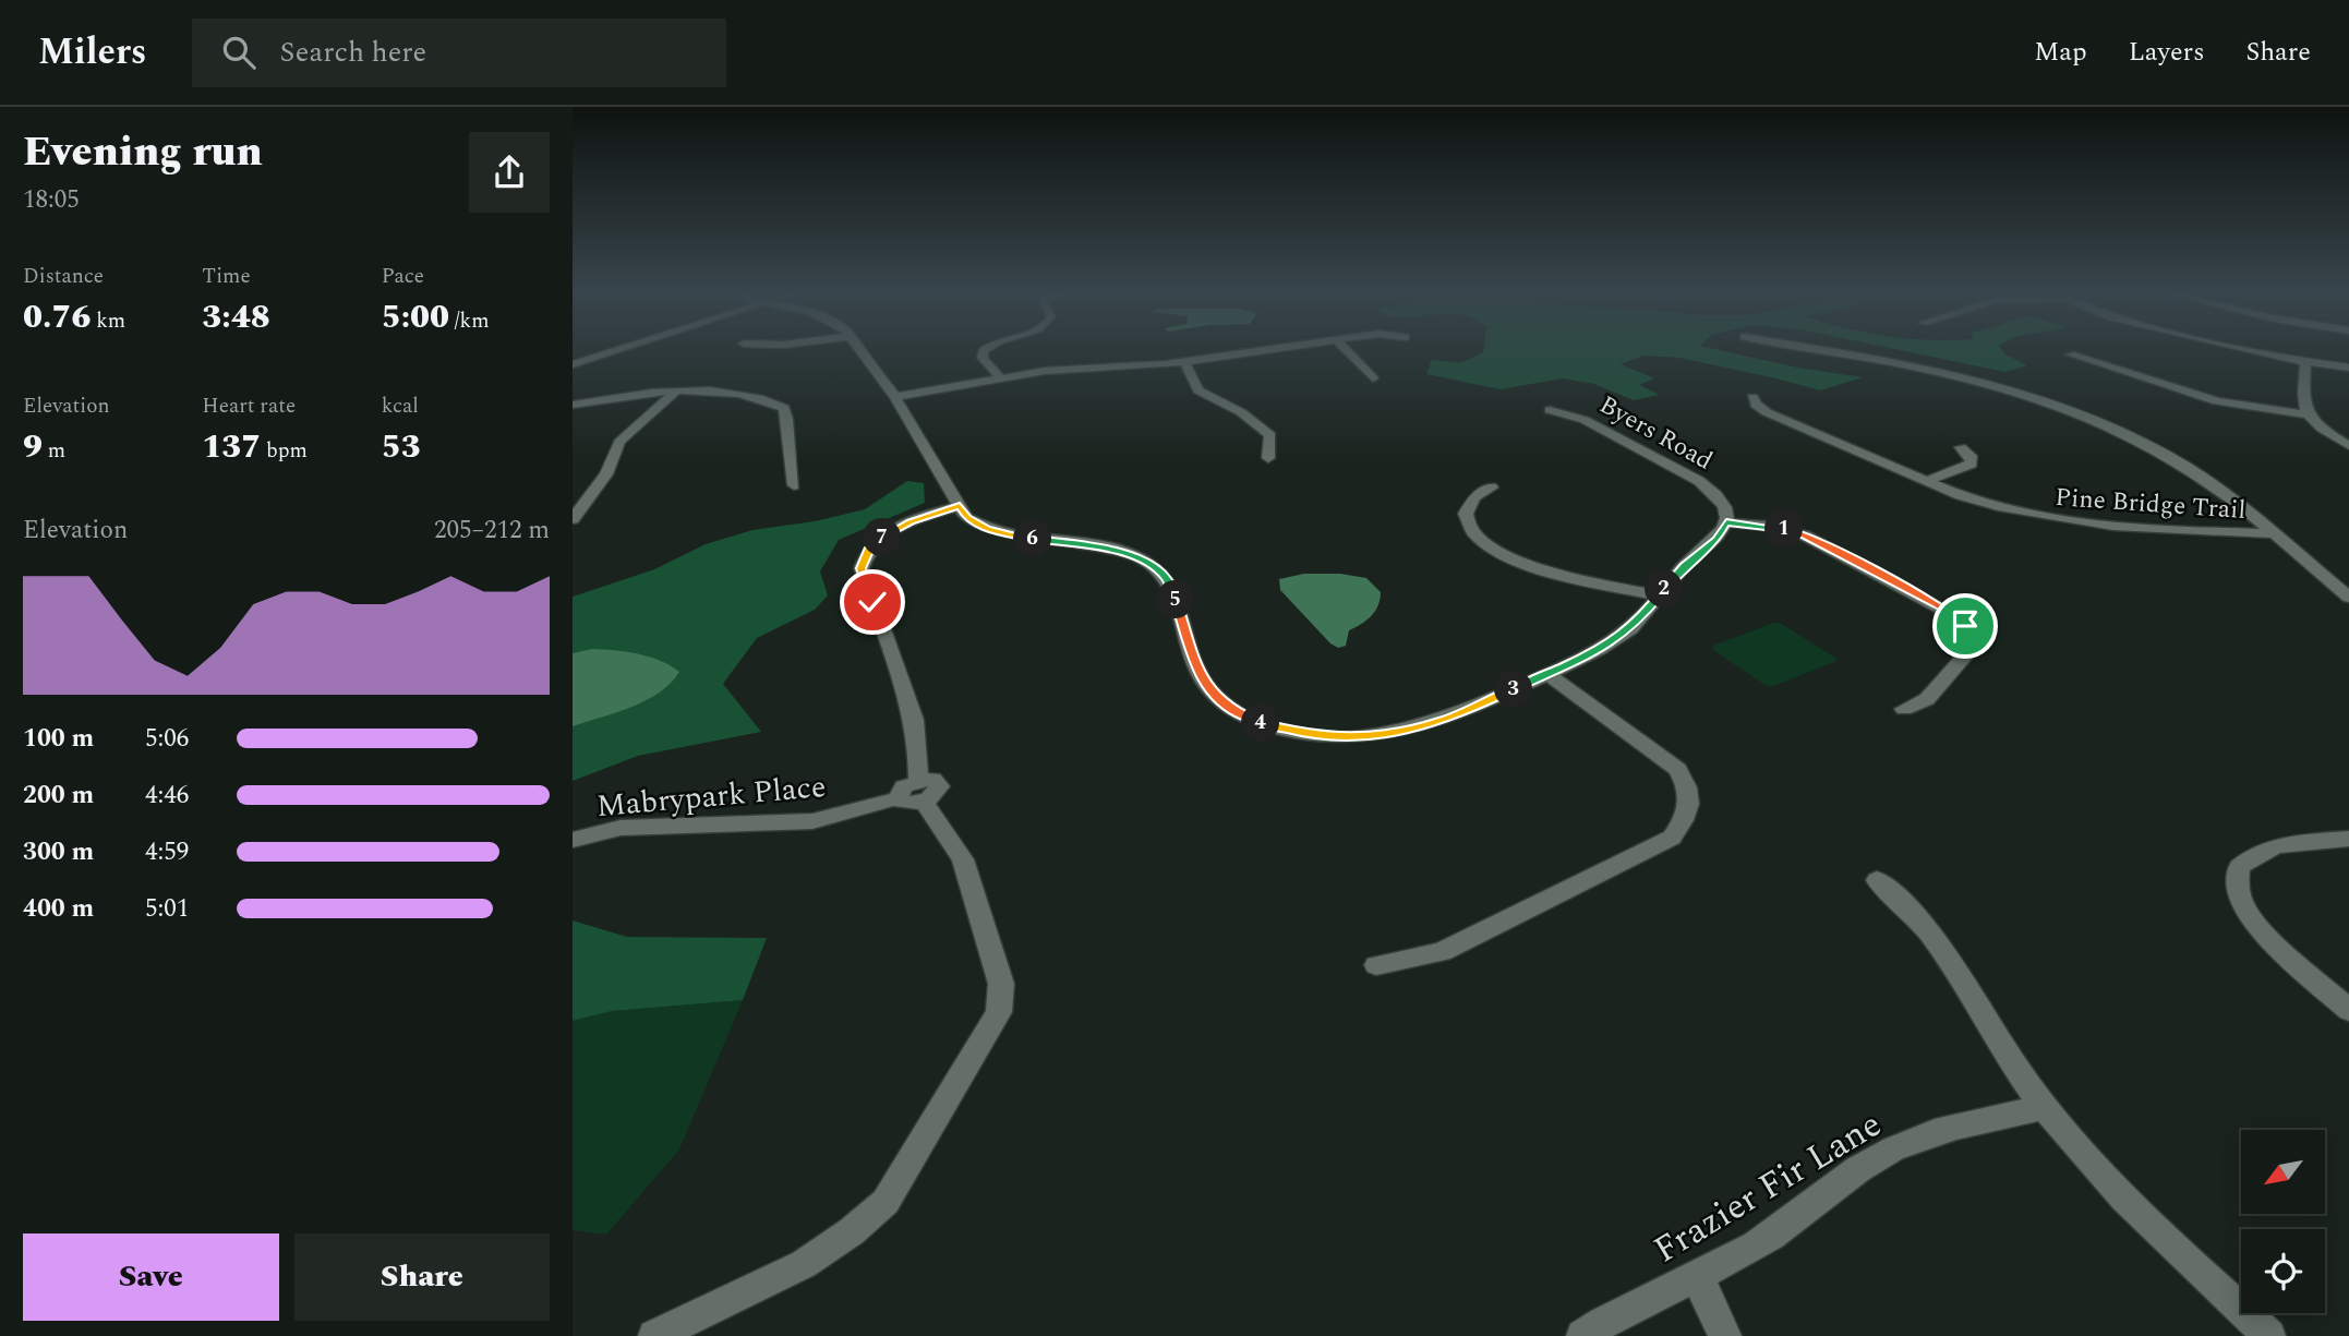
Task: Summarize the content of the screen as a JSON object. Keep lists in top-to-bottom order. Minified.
{"streets":{"street":["Byers Road","Pine Bridge Trail","Mabrypark Place","Frazier Fir Lane"]},"north":"bottom left","page":{"header":"Milers","search":"Search here","nav":["Map","Layers","Share"],"heading":["Evening run","18:05"],"stats":[["Distance","0.76 km"],["Time","3:48"],["Pace","5:00 /km"],["Elevation","9 m"],["Heart rate","137 bpm"],["kcal","53"]],"chart":["Elevation","205–212 m"],"pins":["1","7","6","2","5","3","4"],"list":[{"name":"100 m","note":"5:06"},{"name":"200 m","note":"4:46"},{"name":"300 m","note":"4:59"},{"name":"400 m","note":"5:01"}],"buttons":["Save","Share"]}}
